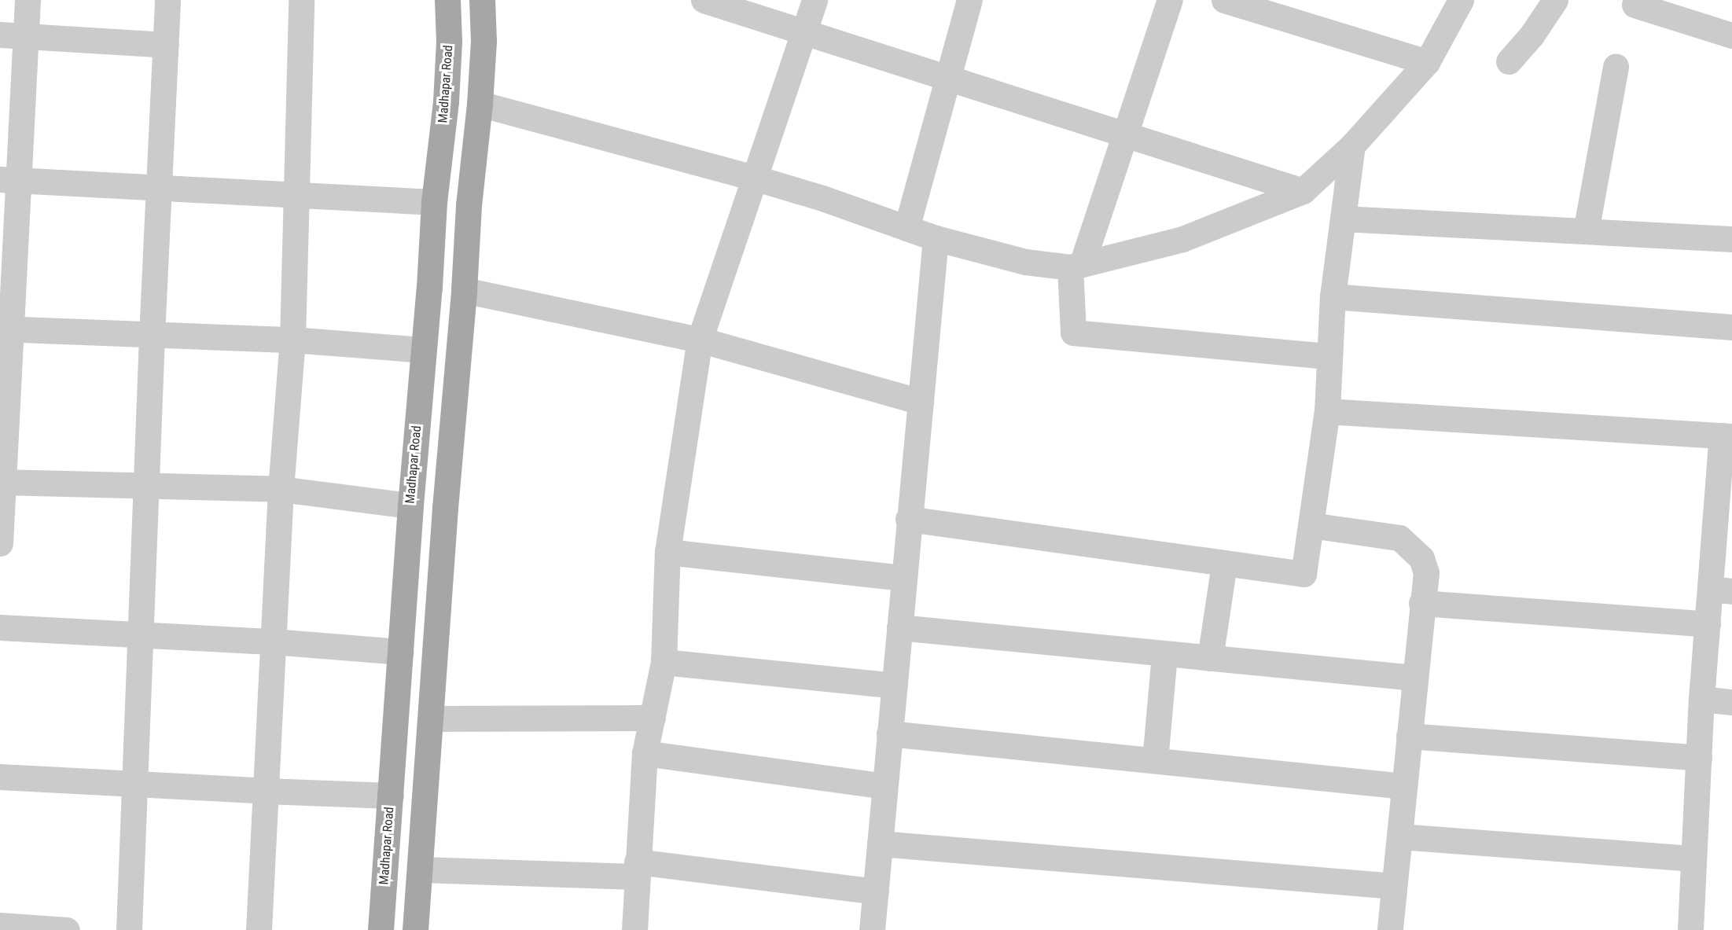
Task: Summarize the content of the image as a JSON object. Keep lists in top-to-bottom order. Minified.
{"streets":{"main road":["Madhapar Road"]}}
